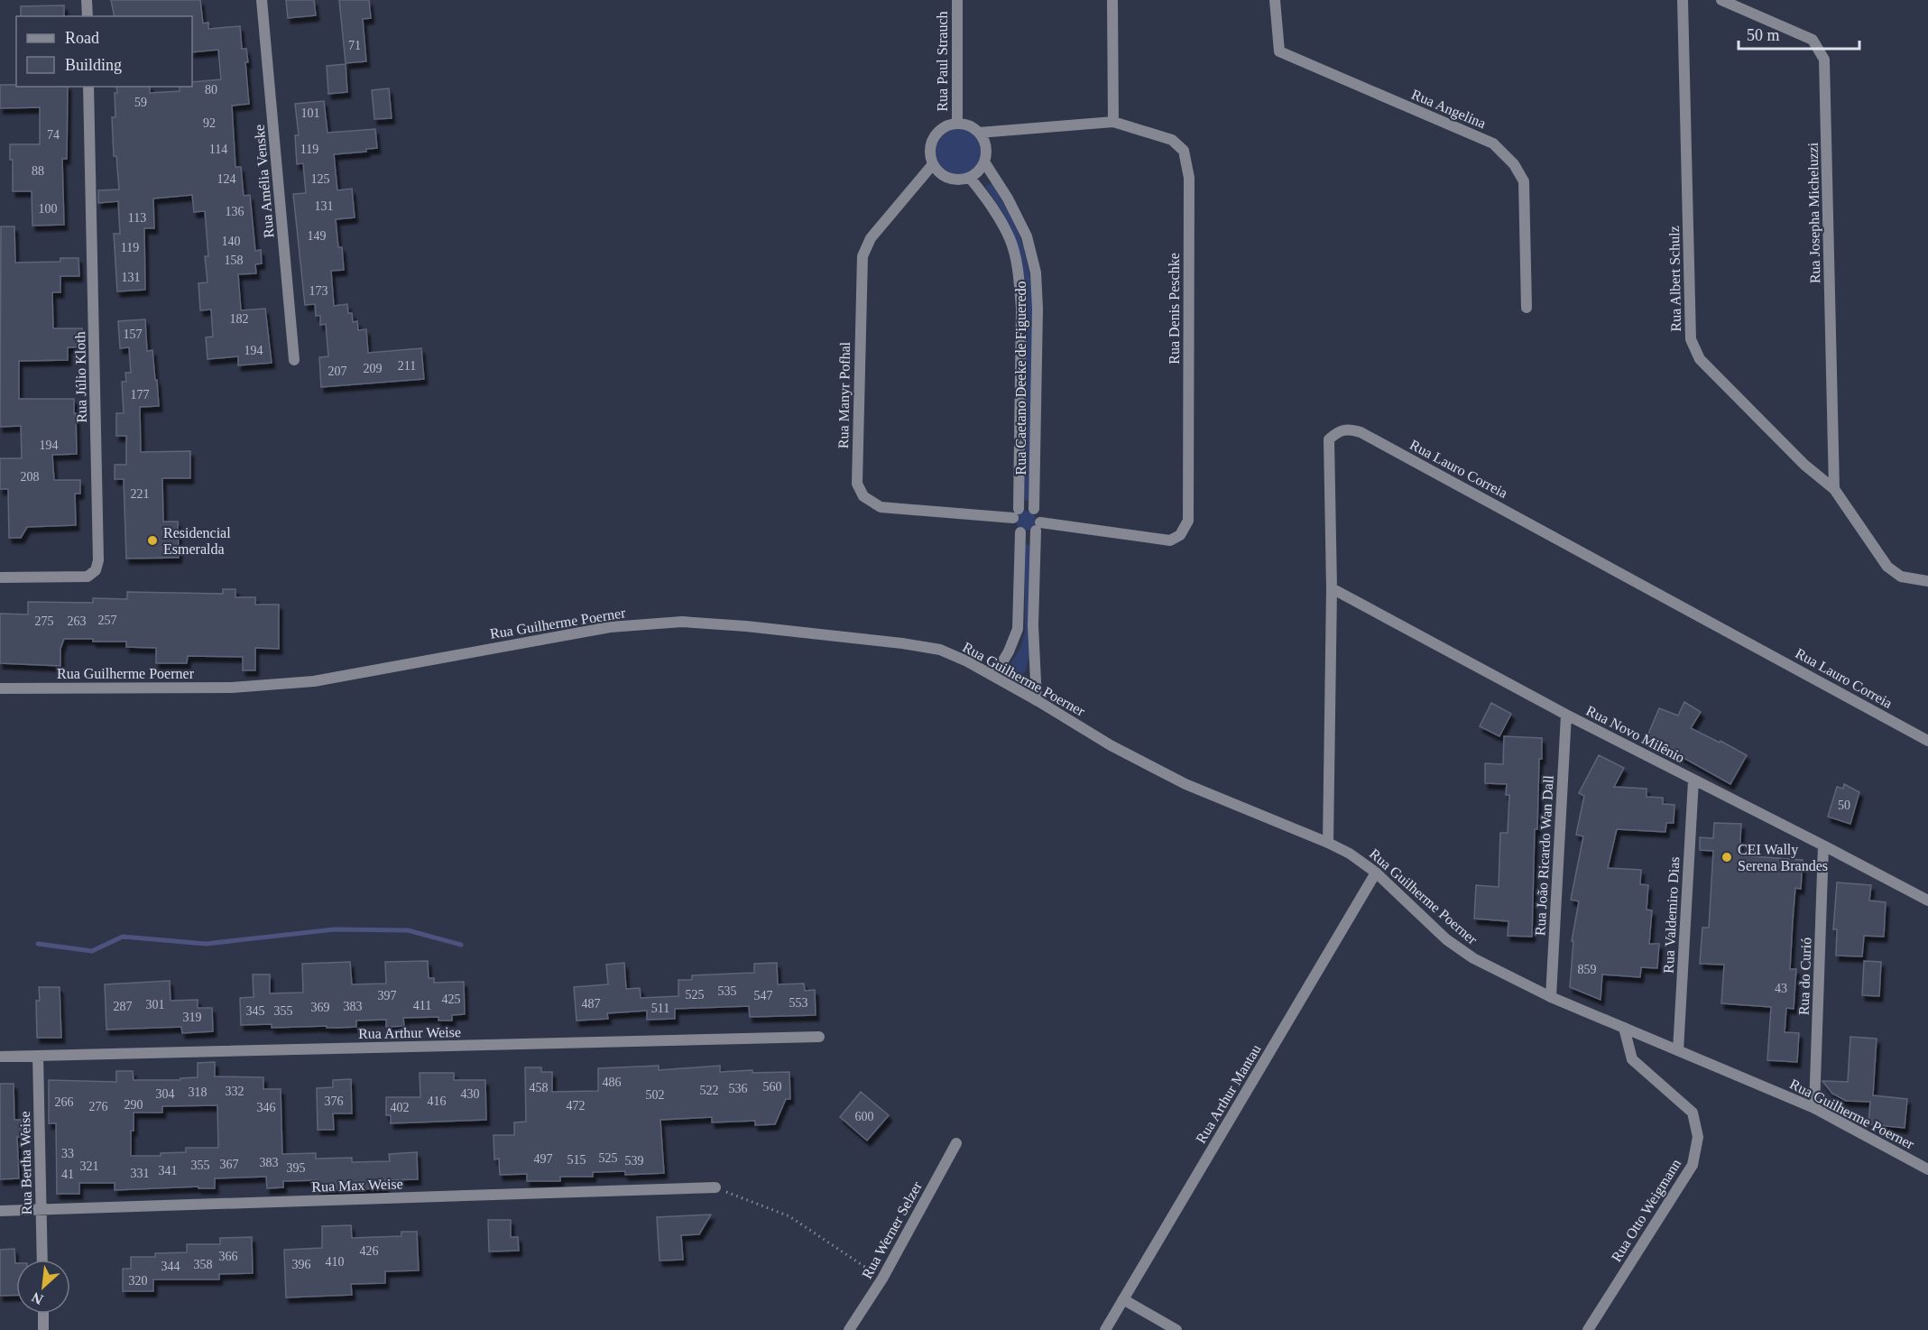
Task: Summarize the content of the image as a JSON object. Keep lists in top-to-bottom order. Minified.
{"streets":{"street":["Rua Paul Strauch","Rua Angelina","Rua Amélia Venske","Rua Josepha Micheluzzi","Rua Albert Schulz","Rua Denis Peschke","Rua Júlio Kloth","Rua Caetano Deeke de Figueredo","Rua Manyr Pofhal","Rua Lauro Correia","Rua Guilherme Poerner","Rua Novo Milênio","Rua João Ricardo Wan Dall","Rua Valdemiro Dias","Rua do Curió","Rua Arthur Weise","Rua Arthur Mantau","Rua Bertha Weise","Rua Max Weise","Rua Otto Weigmann","Rua Werner Selzer"]},"crossings":[["Rua Paul Strauch","Rua Denis Peschke"],["Rua Paul Strauch","Rua Caetano Deeke de Figueredo"],["Rua Paul Strauch","Rua Manyr Pofhal"],["Rua Josepha Micheluzzi","Rua Albert Schulz"],["Rua Denis Peschke","Rua Caetano Deeke de Figueredo"],["Rua Denis Peschke","Rua Manyr Pofhal"],["Rua Caetano Deeke de Figueredo","Rua Manyr Pofhal"],["Rua Lauro Correia","Rua Guilherme Poerner"],["Rua Lauro Correia","Rua Novo Milênio"],["Rua Guilherme Poerner","Rua João Ricardo Wan Dall"],["Rua Guilherme Poerner","Rua Valdemiro Dias"],["Rua Guilherme Poerner","Rua do Curió"],["Rua Guilherme Poerner","Rua Arthur Mantau"],["Rua Guilherme Poerner","Rua Otto Weigmann"],["Rua Novo Milênio","Rua João Ricardo Wan Dall"],["Rua Novo Milênio","Rua Valdemiro Dias"],["Rua Novo Milênio","Rua do Curió"],["Rua Arthur Weise","Rua Bertha Weise"],["Rua Bertha Weise","Rua Max Weise"]],"places":["Residencial Esmeralda","CEI Wally Serena Brandes"],"house_numbers":["71","80","59","101","92","74","114","119","88","124","125","131","100","136","113","149","140","119","158","131","173","182","157","194","211","209","207","177","194","208","221","257","275","263","50","859","43","535","525","397","547","425","553","487","301","411","287","383","369","511","345","355","319","486","560","458","536","522","332","318","304","430","502","376","416","266","290","472","276","346","402","600","33","525","497","515","539","383","367","355","321","395","341","331","41","426","366","410","358","396","344","320"],"legend":["Road","Building"],"scale_bar":"50 m","north":"bottom left"}
